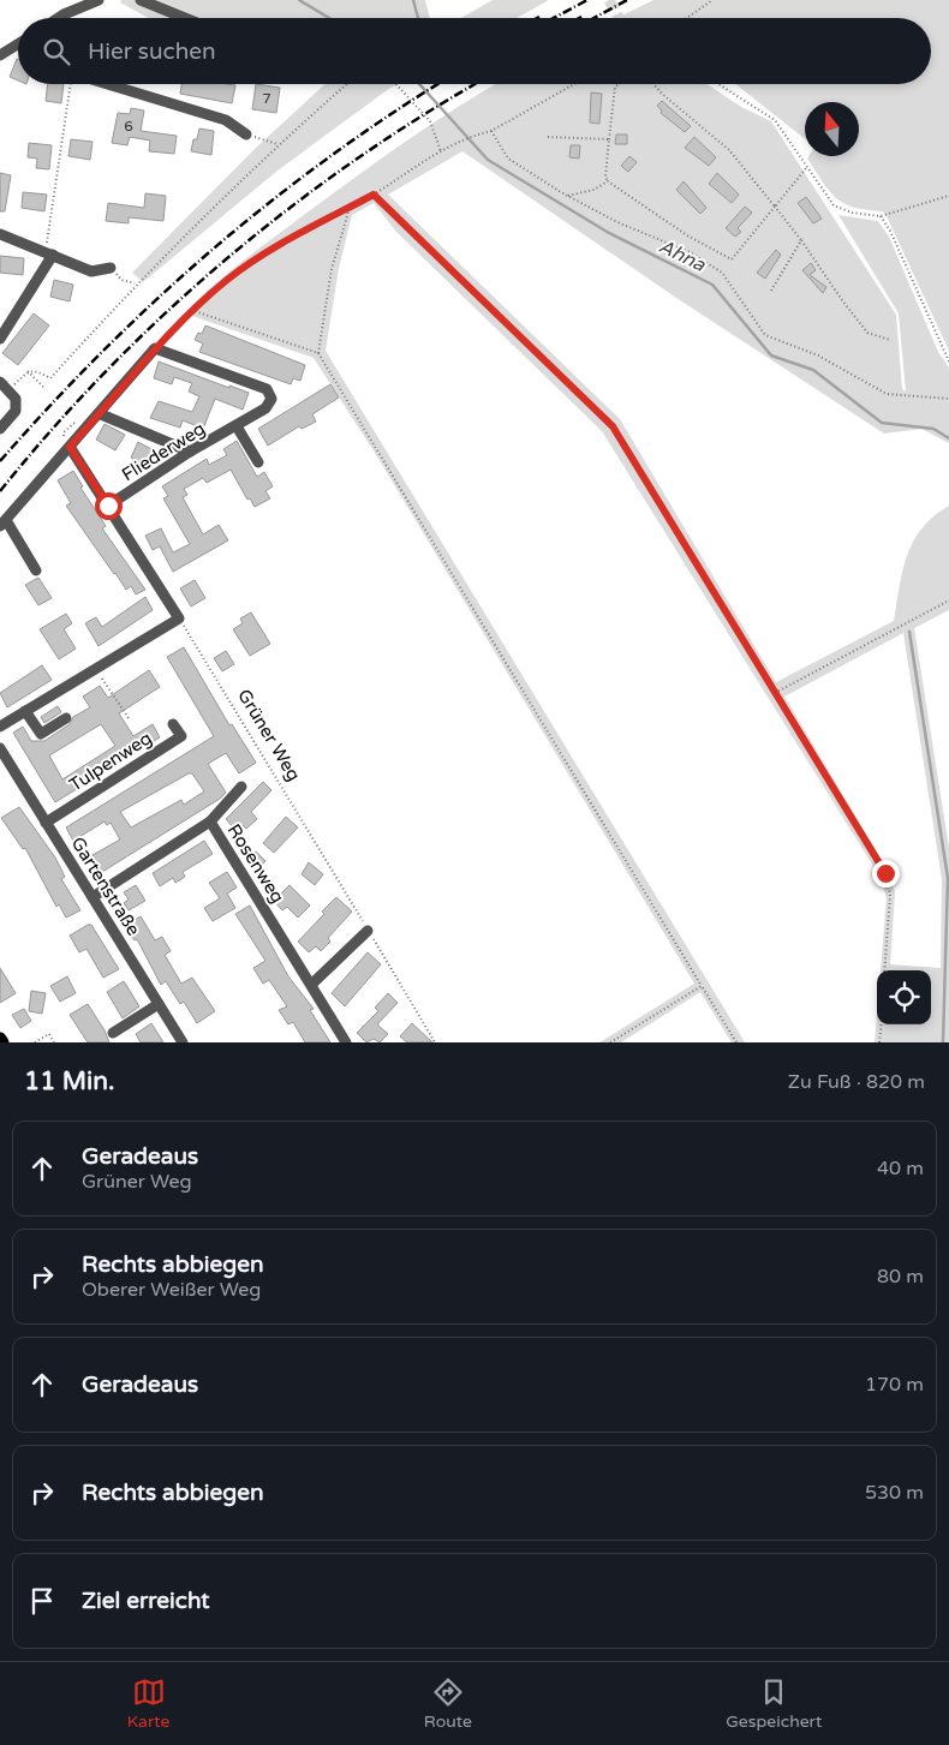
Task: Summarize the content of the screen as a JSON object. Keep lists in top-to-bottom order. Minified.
{"streets":{"street":["Fliederweg","Tulpenweg","Rosenweg","Gartenstraße"],"path":["Grüner Weg"]},"crossings":[["Tulpenweg","Gartenstraße"],["Rosenweg","Gartenstraße"]],"water":["Ahna"],"house_numbers":["7","6"],"north":"top","page":{"search":"Hier suchen","heading":["11 Min.","Zu Fuß · 820 m"],"list":[["Geradeaus","Grüner Weg","40 m"],["Rechts abbiegen","Oberer Weißer Weg","80 m"],["Geradeaus","170 m"],["Rechts abbiegen","530 m"],"Ziel erreicht"],"nav":["Karte","Route","Gespeichert"]}}
